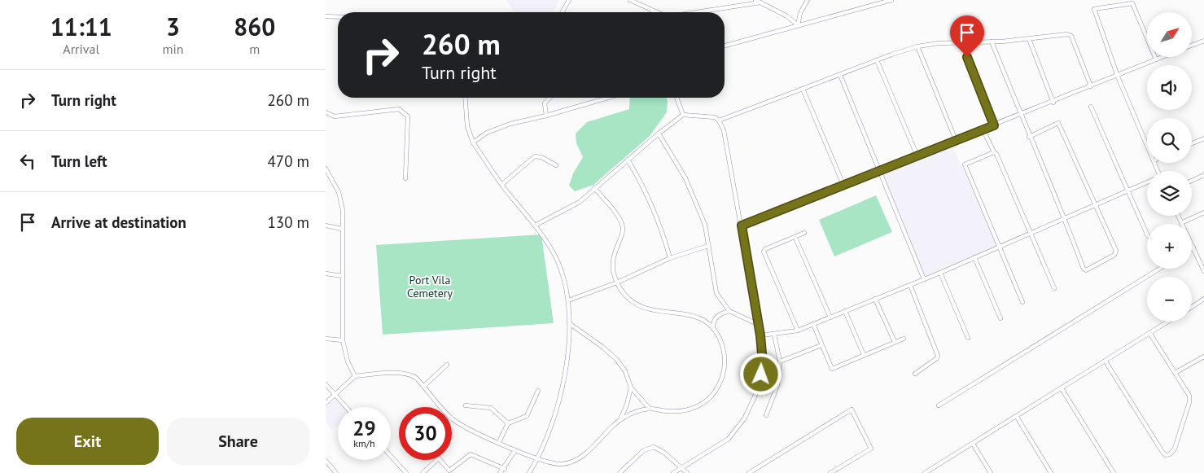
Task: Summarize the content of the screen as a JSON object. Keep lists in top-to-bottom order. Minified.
{"parks":["Port Vila Cemetery"],"north":"top right","page":{"eta":["11:11","Arrival","3","min","860","m"],"map_buttons":["+","−"],"turn":["260 m","Turn right"],"list":[{"name":"Turn right","value":"260 m"},{"name":"Turn left","value":"470 m"},{"name":"Arrive at destination","value":"130 m"}],"speed":"29 km/h","limit":"30","buttons":["Exit","Share"]}}
